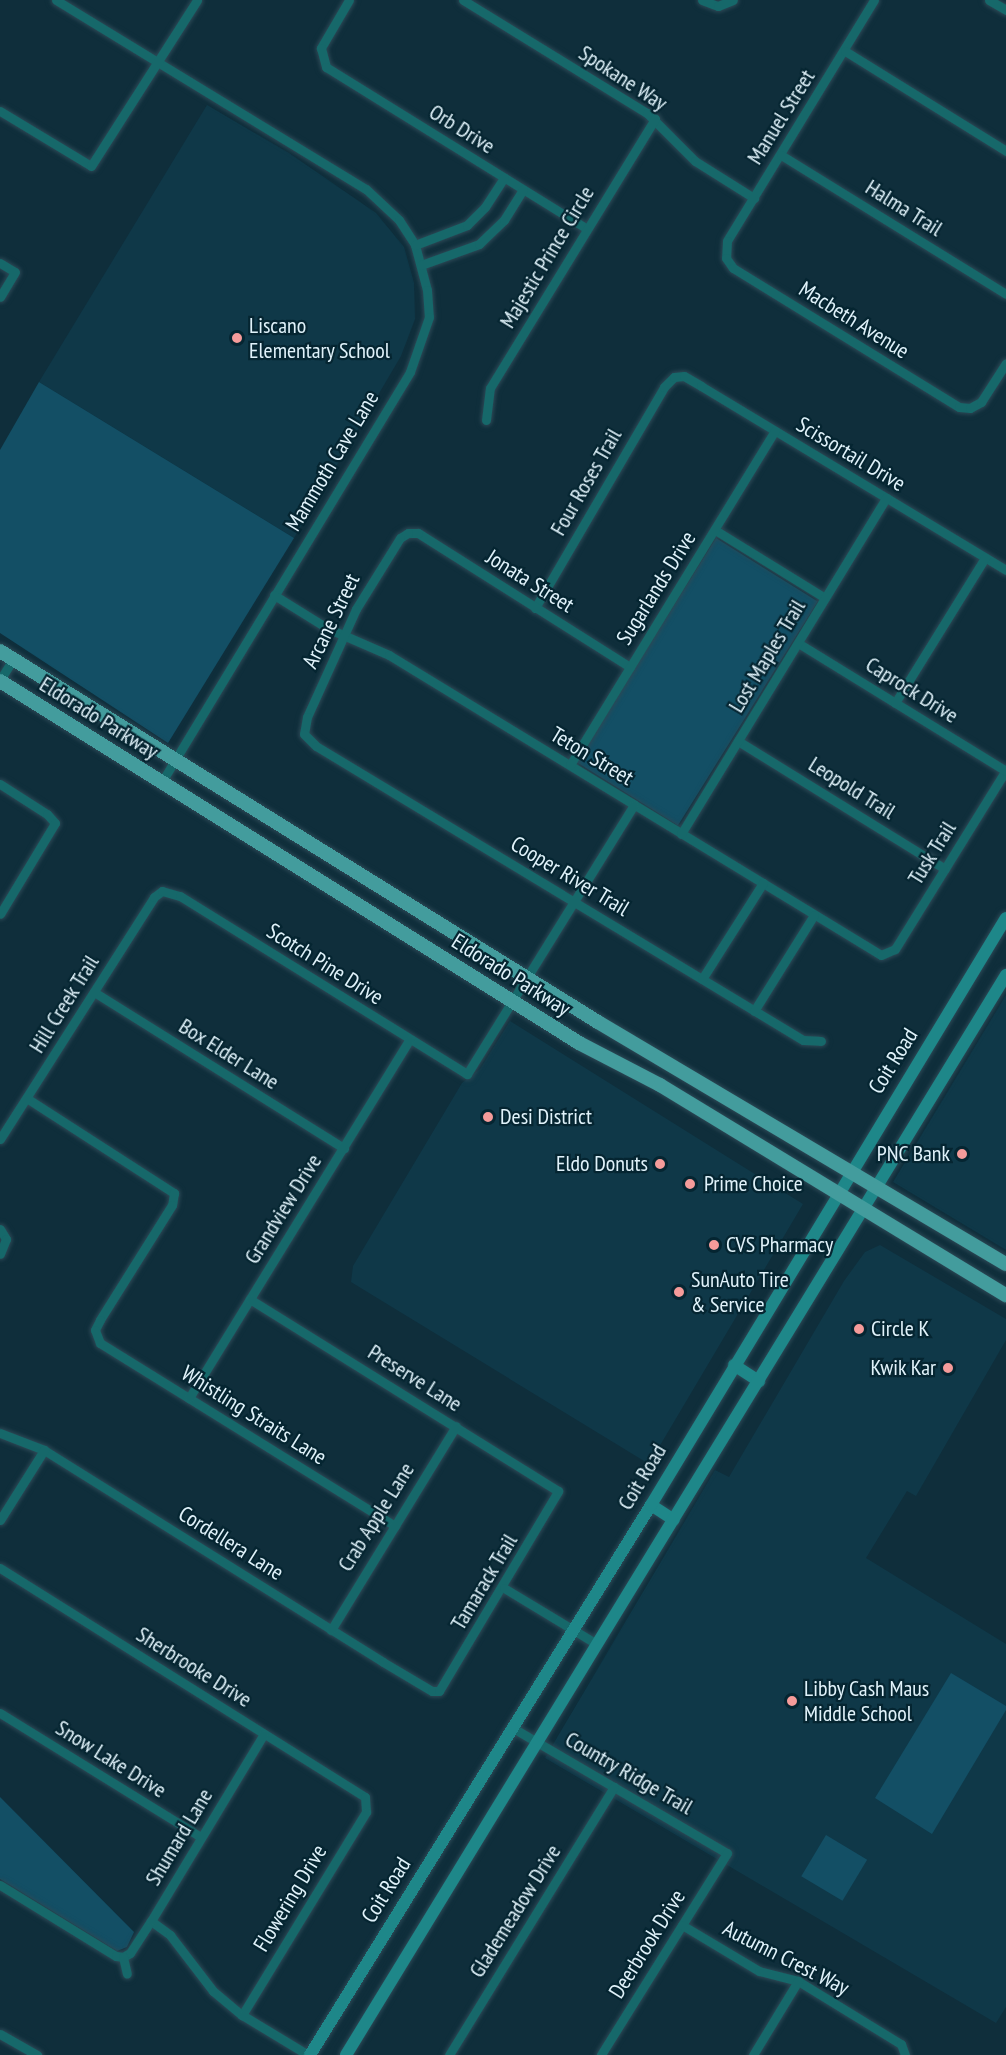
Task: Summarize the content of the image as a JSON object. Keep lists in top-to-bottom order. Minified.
{"streets":{"main road":["Eldorado Parkway","Coit Road"],"street":["Spokane Way","Manuel Street","Orb Drive","Halma Trail","Majestic Prince Circle","Macbeth Avenue","Scissortail Drive","Mammoth Cave Lane","Four Roses Trail","Jonata Street","Sugarlands Drive","Arcane Street","Lost Maples Trail","Caprock Drive","Teton Street","Leopold Trail","Tusk Trail","Cooper River Trail","Scotch Pine Drive","Hill Creek Trail","Box Elder Lane","Grandview Drive","Preserve Lane","Whistling Straits Lane","Crab Apple Lane","Cordellera Lane","Tamarack Trail","Sherbrooke Drive","Snow Lake Drive","Country Ridge Trail","Shumard Lane","Flowering Drive","Glademeadow Drive","Deerbrook Drive","Autumn Crest Way"]},"crossings":[["Spokane Way","Manuel Street"],["Spokane Way","Majestic Prince Circle"],["Manuel Street","Halma Trail"],["Manuel Street","Macbeth Avenue"],["Orb Drive","Majestic Prince Circle"],["Scissortail Drive","Four Roses Trail"],["Scissortail Drive","Sugarlands Drive"],["Scissortail Drive","Lost Maples Trail"],["Mammoth Cave Lane","Eldorado Parkway"],["Mammoth Cave Lane","Teton Street"],["Four Roses Trail","Jonata Street"],["Jonata Street","Sugarlands Drive"],["Jonata Street","Arcane Street"],["Sugarlands Drive","Teton Street"],["Arcane Street","Teton Street"],["Arcane Street","Cooper River Trail"],["Lost Maples Trail","Caprock Drive"],["Lost Maples Trail","Teton Street"],["Lost Maples Trail","Leopold Trail"],["Caprock Drive","Tusk Trail"],["Eldorado Parkway","Scotch Pine Drive"],["Eldorado Parkway","Coit Road"],["Teton Street","Tusk Trail"],["Leopold Trail","Tusk Trail"],["Scotch Pine Drive","Hill Creek Trail"],["Scotch Pine Drive","Grandview Drive"],["Hill Creek Trail","Box Elder Lane"],["Hill Creek Trail","Whistling Straits Lane"],["Box Elder Lane","Grandview Drive"],["Coit Road","Country Ridge Trail"],["Grandview Drive","Preserve Lane"],["Grandview Drive","Whistling Straits Lane"],["Preserve Lane","Crab Apple Lane"],["Preserve Lane","Tamarack Trail"],["Whistling Straits Lane","Crab Apple Lane"],["Crab Apple Lane","Cordellera Lane"],["Cordellera Lane","Tamarack Trail"],["Sherbrooke Drive","Shumard Lane"],["Sherbrooke Drive","Flowering Drive"],["Snow Lake Drive","Shumard Lane"],["Country Ridge Trail","Glademeadow Drive"],["Country Ridge Trail","Deerbrook Drive"],["Deerbrook Drive","Autumn Crest Way"]],"places":["Liscano Elementary School","Desi District","PNC Bank","Eldo Donuts","Prime Choice","CVS Pharmacy","SunAuto Tire & Service","Circle K","Kwik Kar","Libby Cash Maus Middle School"]}
